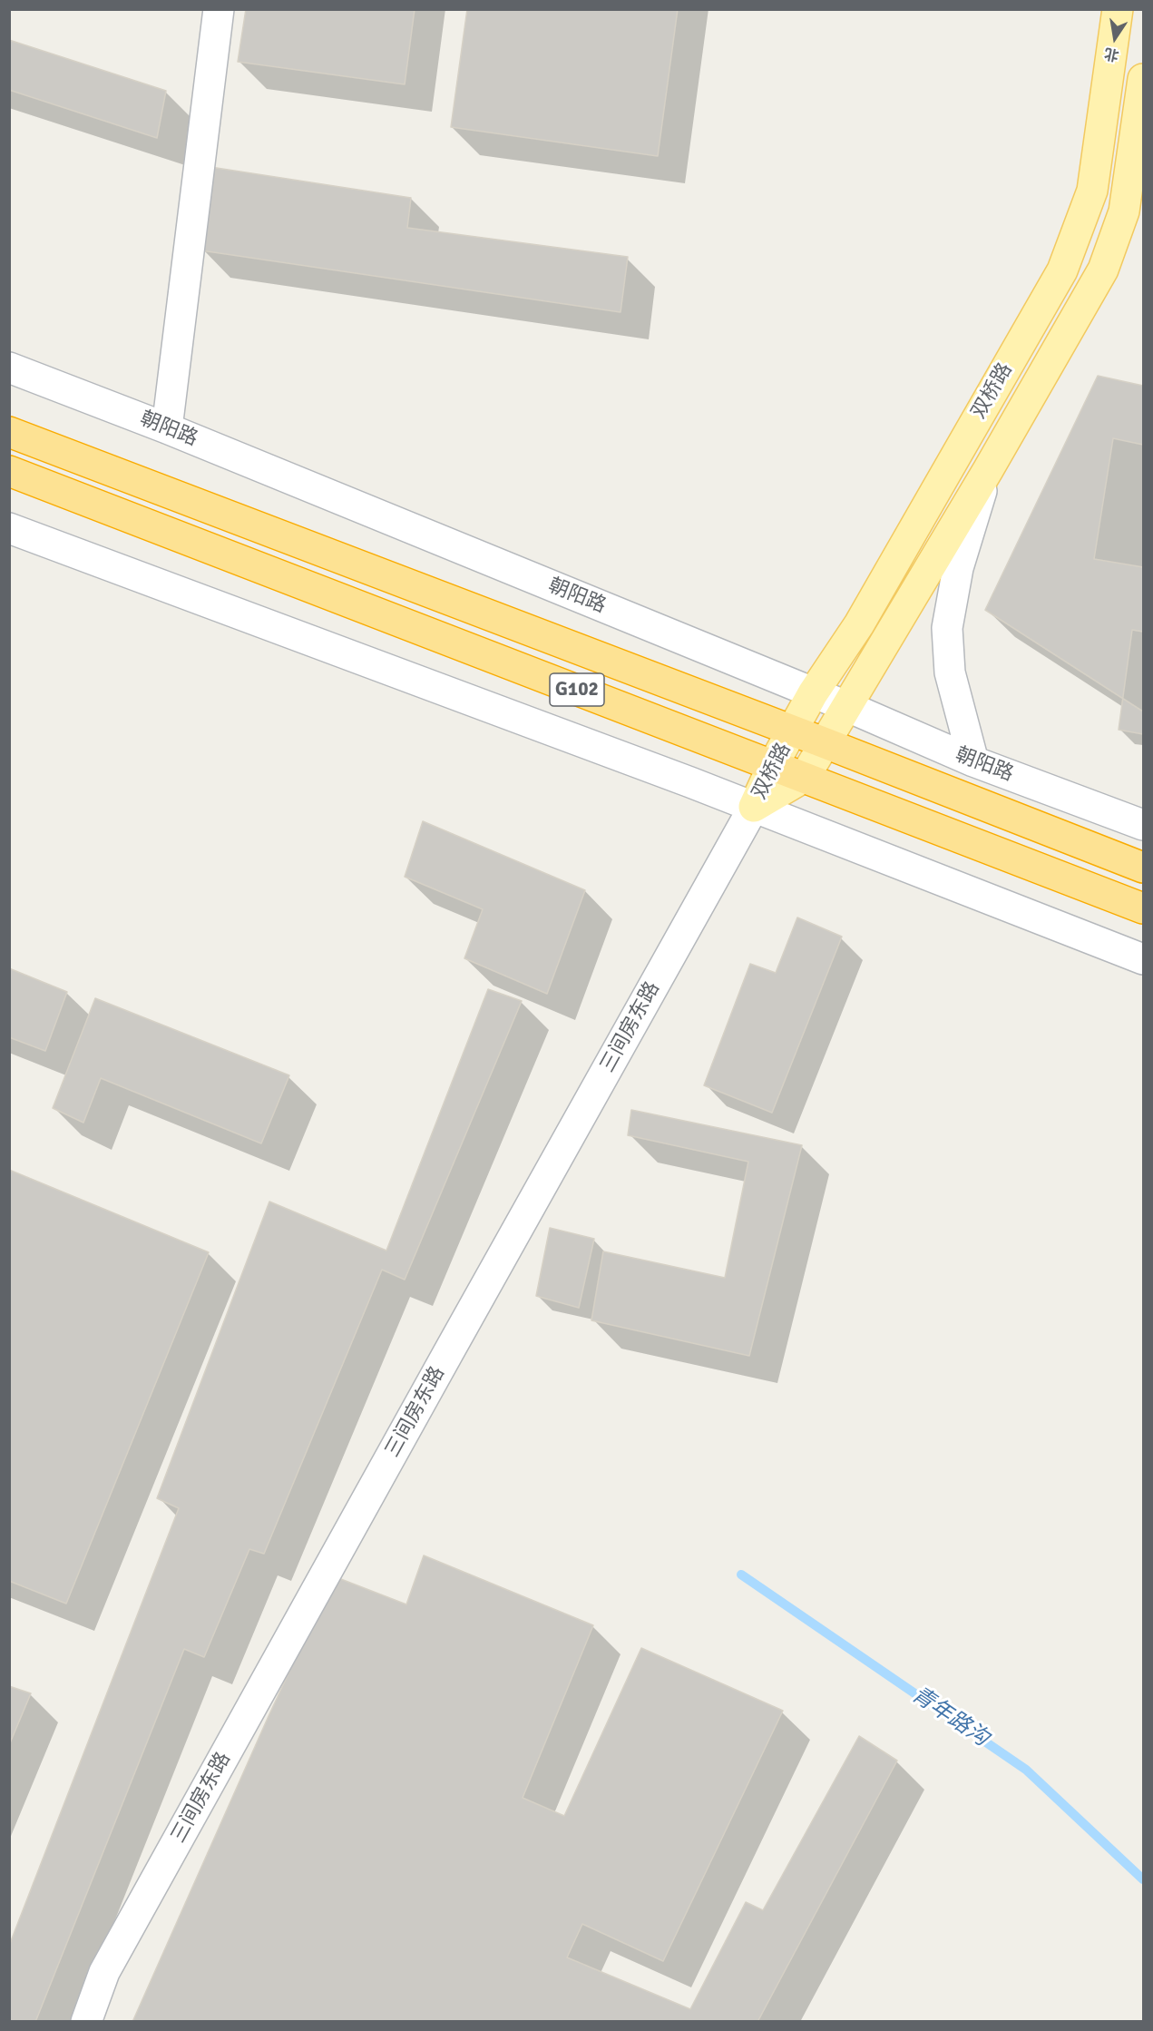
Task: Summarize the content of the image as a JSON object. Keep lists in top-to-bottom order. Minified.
{"streets":{"highway":["朝阳路","G102"],"main road":["双桥路"],"street":["三间房东路"]},"crossings":[["双桥路","朝阳路"],["双桥路","G102"],["双桥路","三间房东路"]],"water":["青年路沟"],"north":"bottom"}
